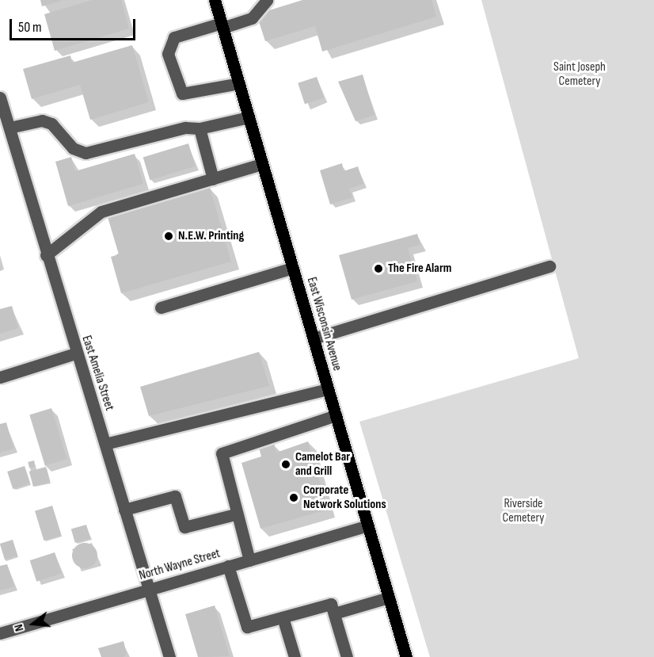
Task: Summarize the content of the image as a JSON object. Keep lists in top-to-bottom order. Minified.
{"streets":{"main road":["East Wisconsin Avenue"],"street":["East Amelia Street","North Wayne Street"]},"crossings":[["East Wisconsin Avenue","North Wayne Street"],["East Amelia Street","North Wayne Street"]],"parks":["Saint Joseph Cemetery","Riverside Cemetery"],"places":["N.E.W. Printing","The Fire Alarm","Camelot Bar and Grill","Corporate Network Solutions"],"scale_bar":"50 m","north":"left"}
